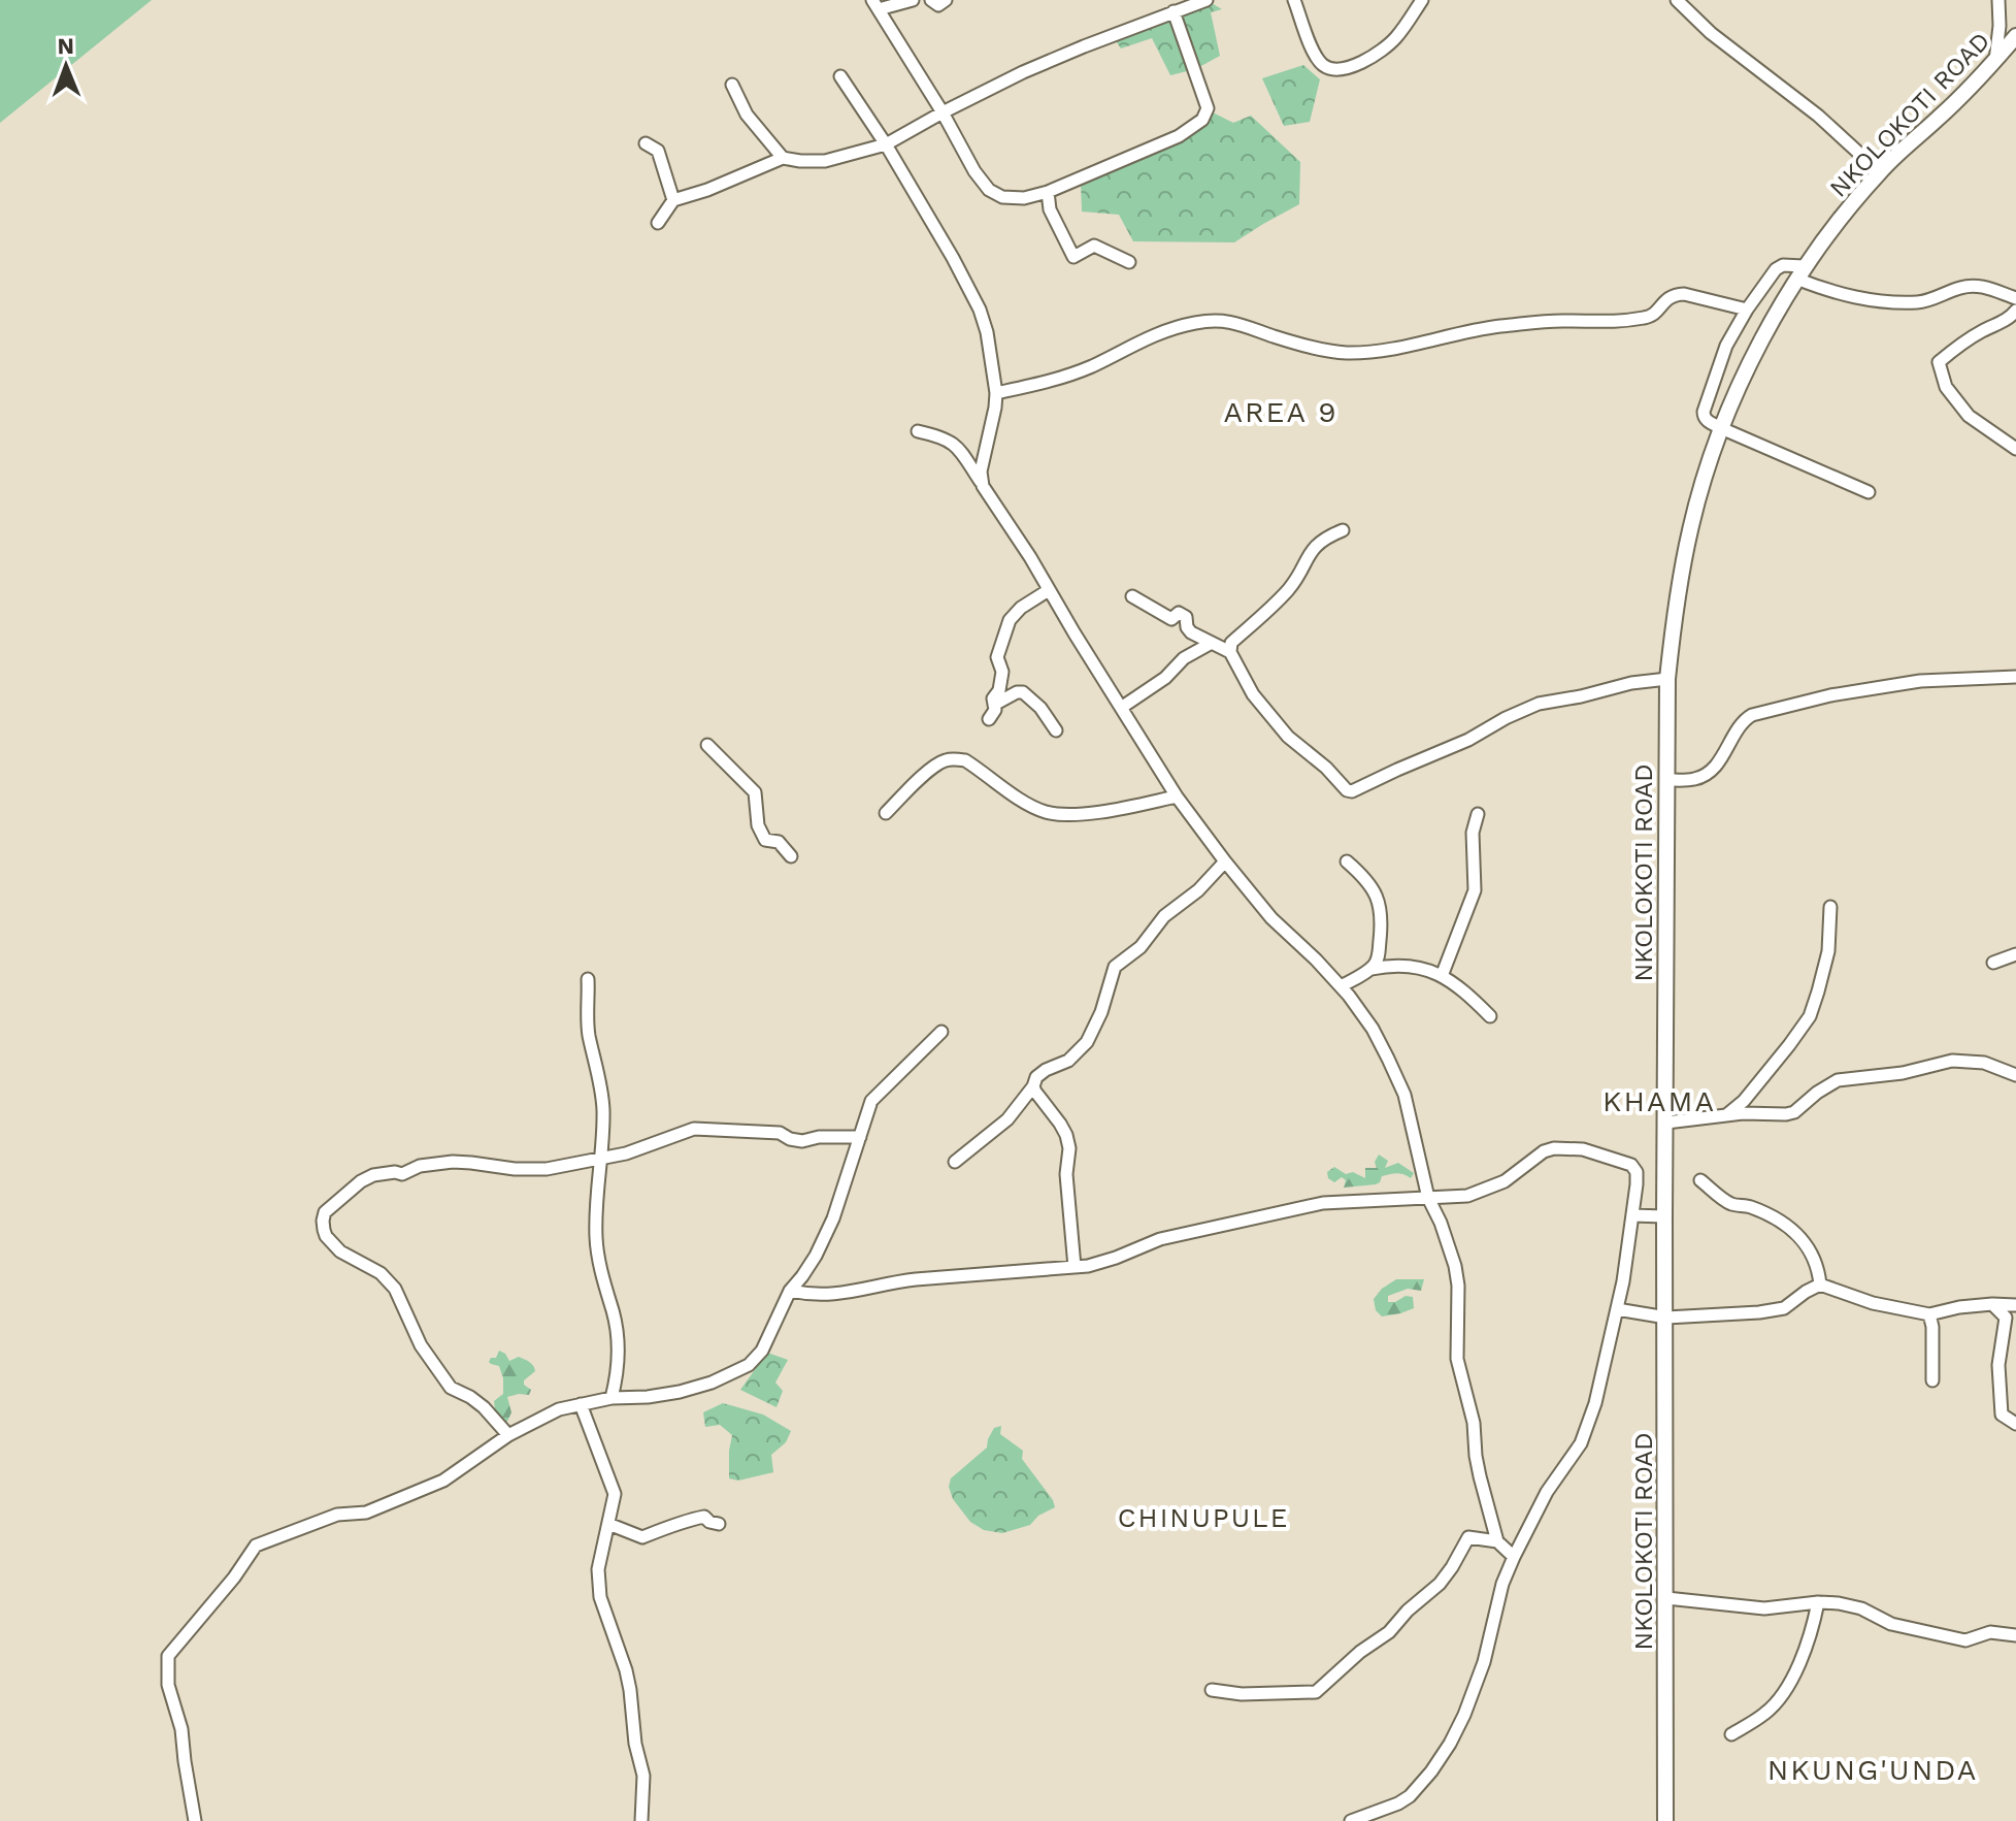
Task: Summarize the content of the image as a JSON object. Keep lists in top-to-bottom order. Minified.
{"streets":{"main road":["NKOLOKOTI ROAD"]},"districts":["AREA 9","KHAMA","CHINUPULE","NKUNG'UNDA"],"north":"top"}
